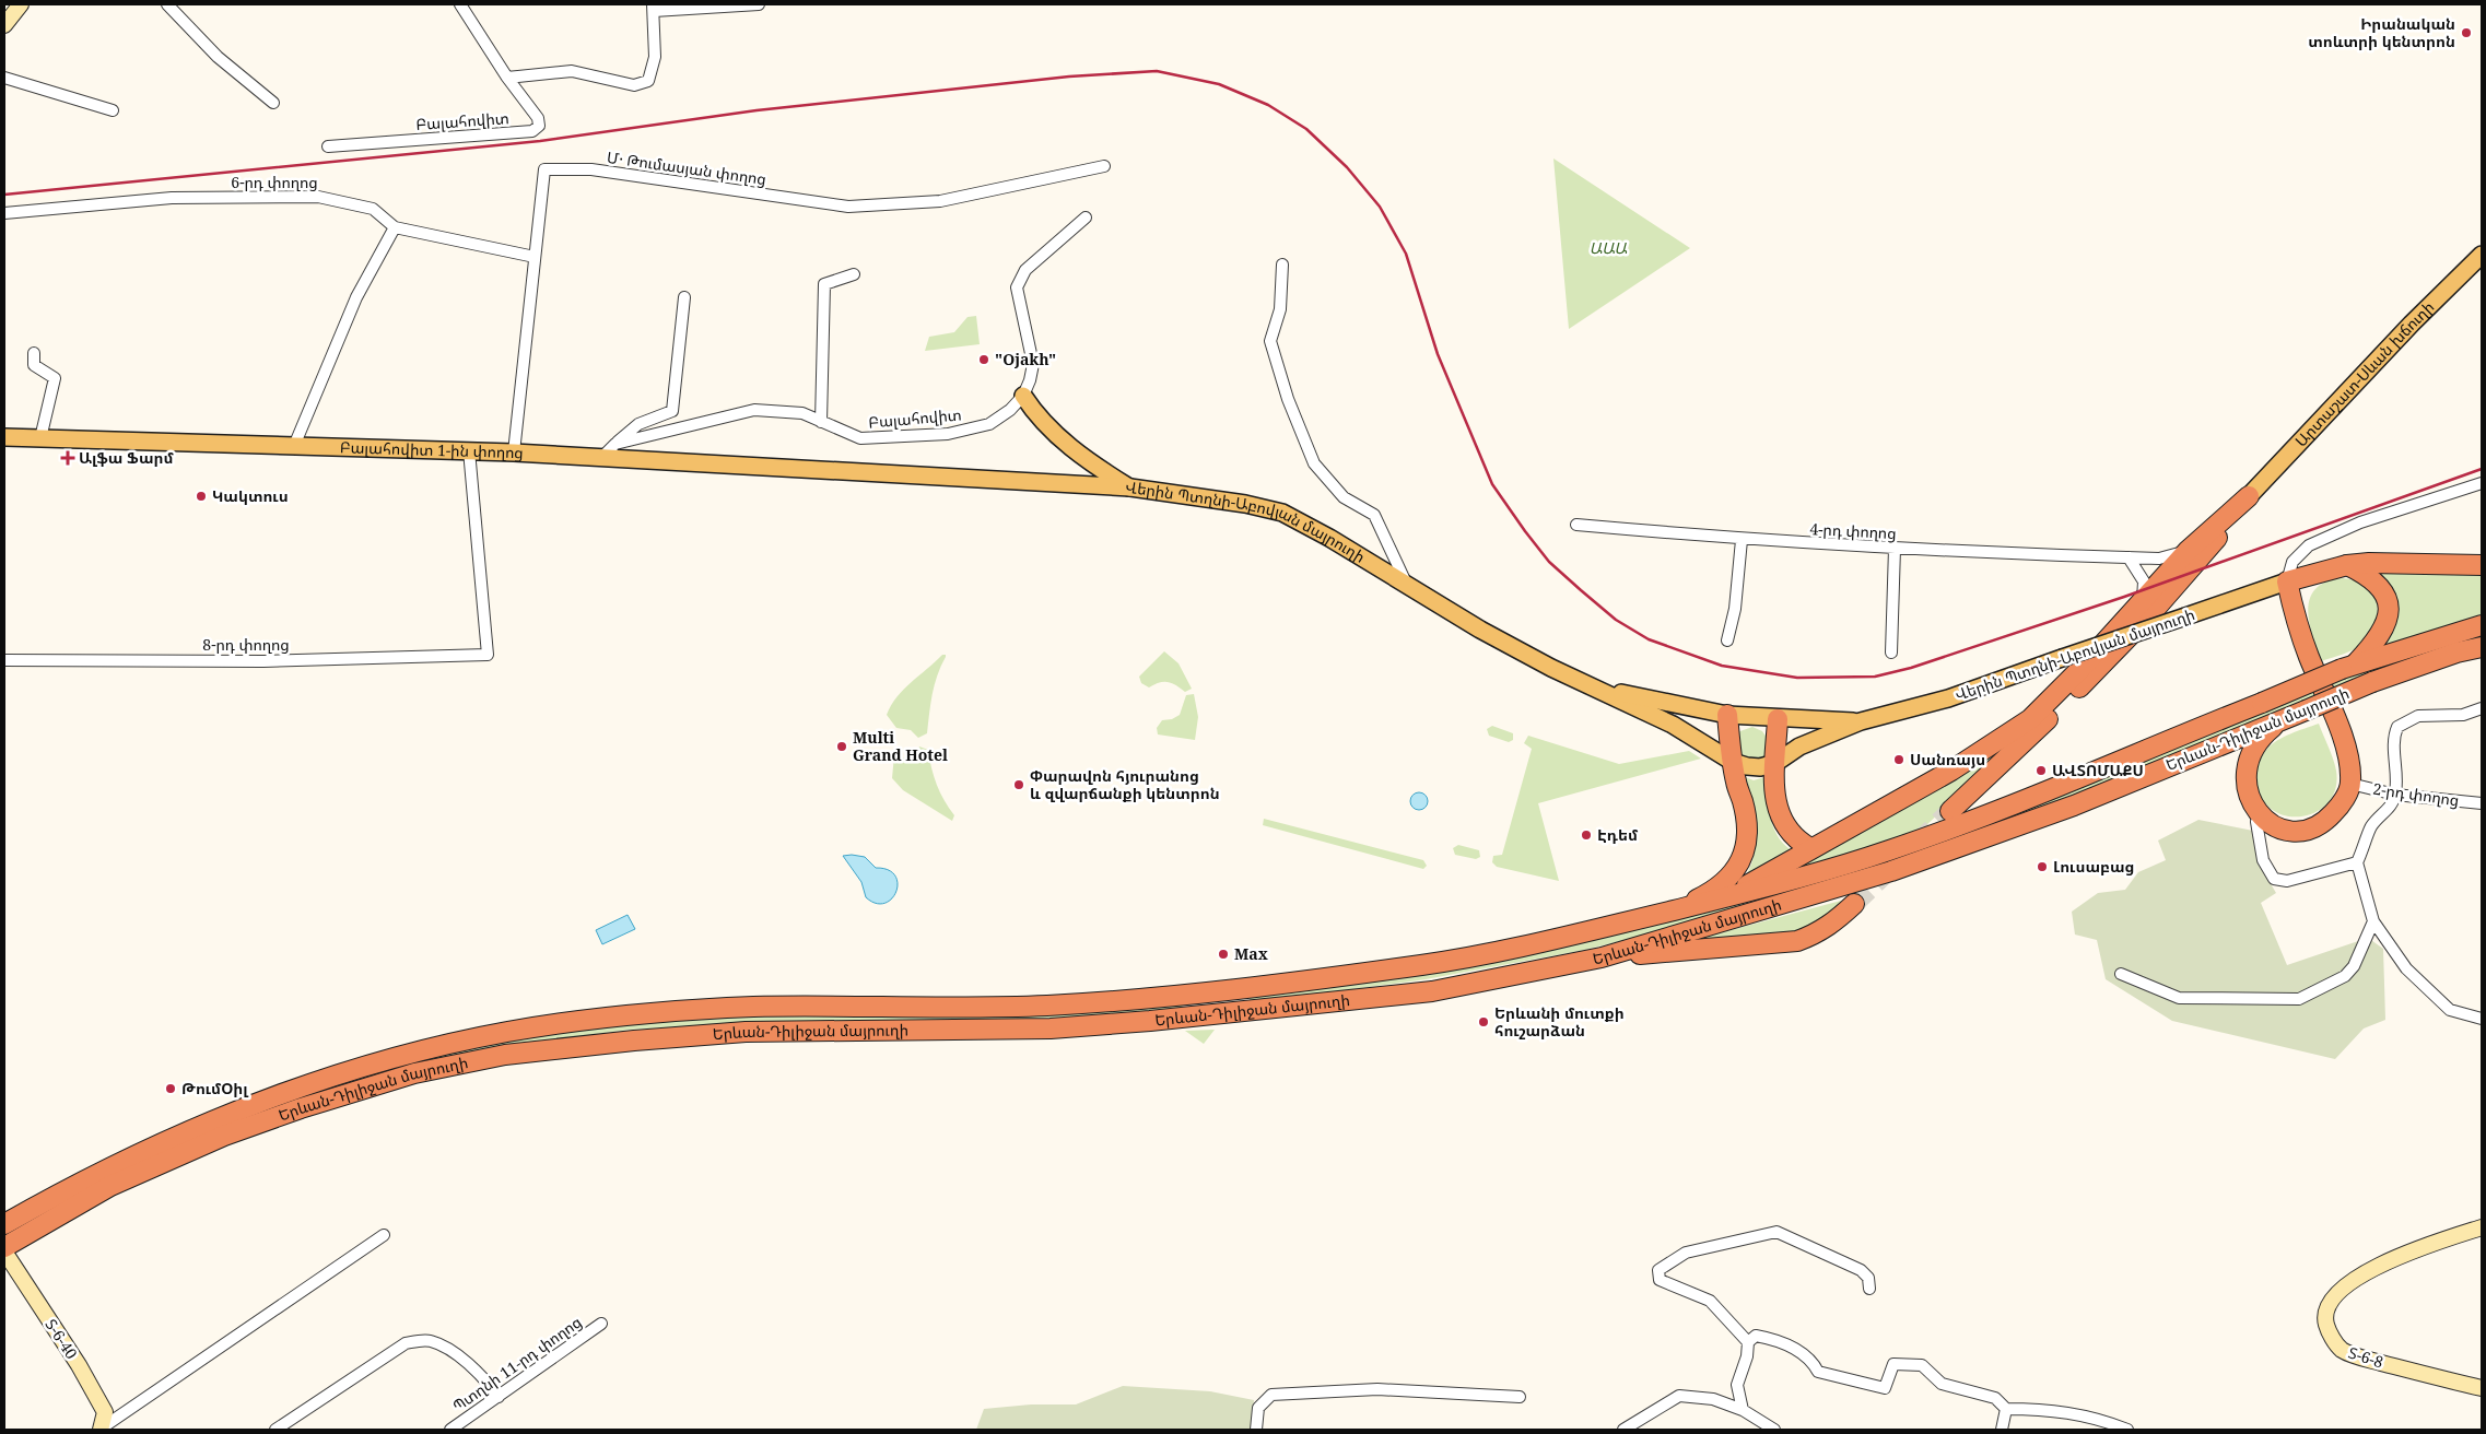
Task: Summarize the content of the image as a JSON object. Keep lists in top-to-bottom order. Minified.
{"streets":{"highway":["Երևան-Դիլիջան մայրուղի"],"main road":["Արտաշատ-Սևան խճուղի","Բալահովիտ 1-ին փողոց","Վերին Պտղնի-Աբովյան մայրուղի"],"street":["Բալահովիտ","Մ․ Թումասյան փողոց","6-րդ փողոց","4-րդ փողոց","8-րդ փողոց","2-րդ փողոց","Տ-6-40","Տ-6-8","Պտղնի 11-րդ փողոց"]},"crossings":[["Մ․ Թումասյան փողոց","6-րդ փողոց"],["Մ․ Թումասյան փողոց","Բալահովիտ 1-ին փողոց"],["Բալահովիտ 1-ին փողոց","Վերին Պտղնի-Աբովյան մայրուղի"],["Բալահովիտ 1-ին փողոց","8-րդ փողոց"]],"parks":["ԱԱԱ"],"places":{"other":["Իրանական տոևտրի կենտրոն","\"Ojakh\"","Կակտուս","Multi Grand Hotel","Սանռայս","ԱՎՏՈՄԱՔՍ","Փարավոն հյուրանոց և զվարճանքի կենտրոն","Էդեմ","Լուսաբաց","Max","Երևանի մուտքի հուշարձան","ԹումՕիլ"],"health":["Ալֆա Ֆարմ"]}}
